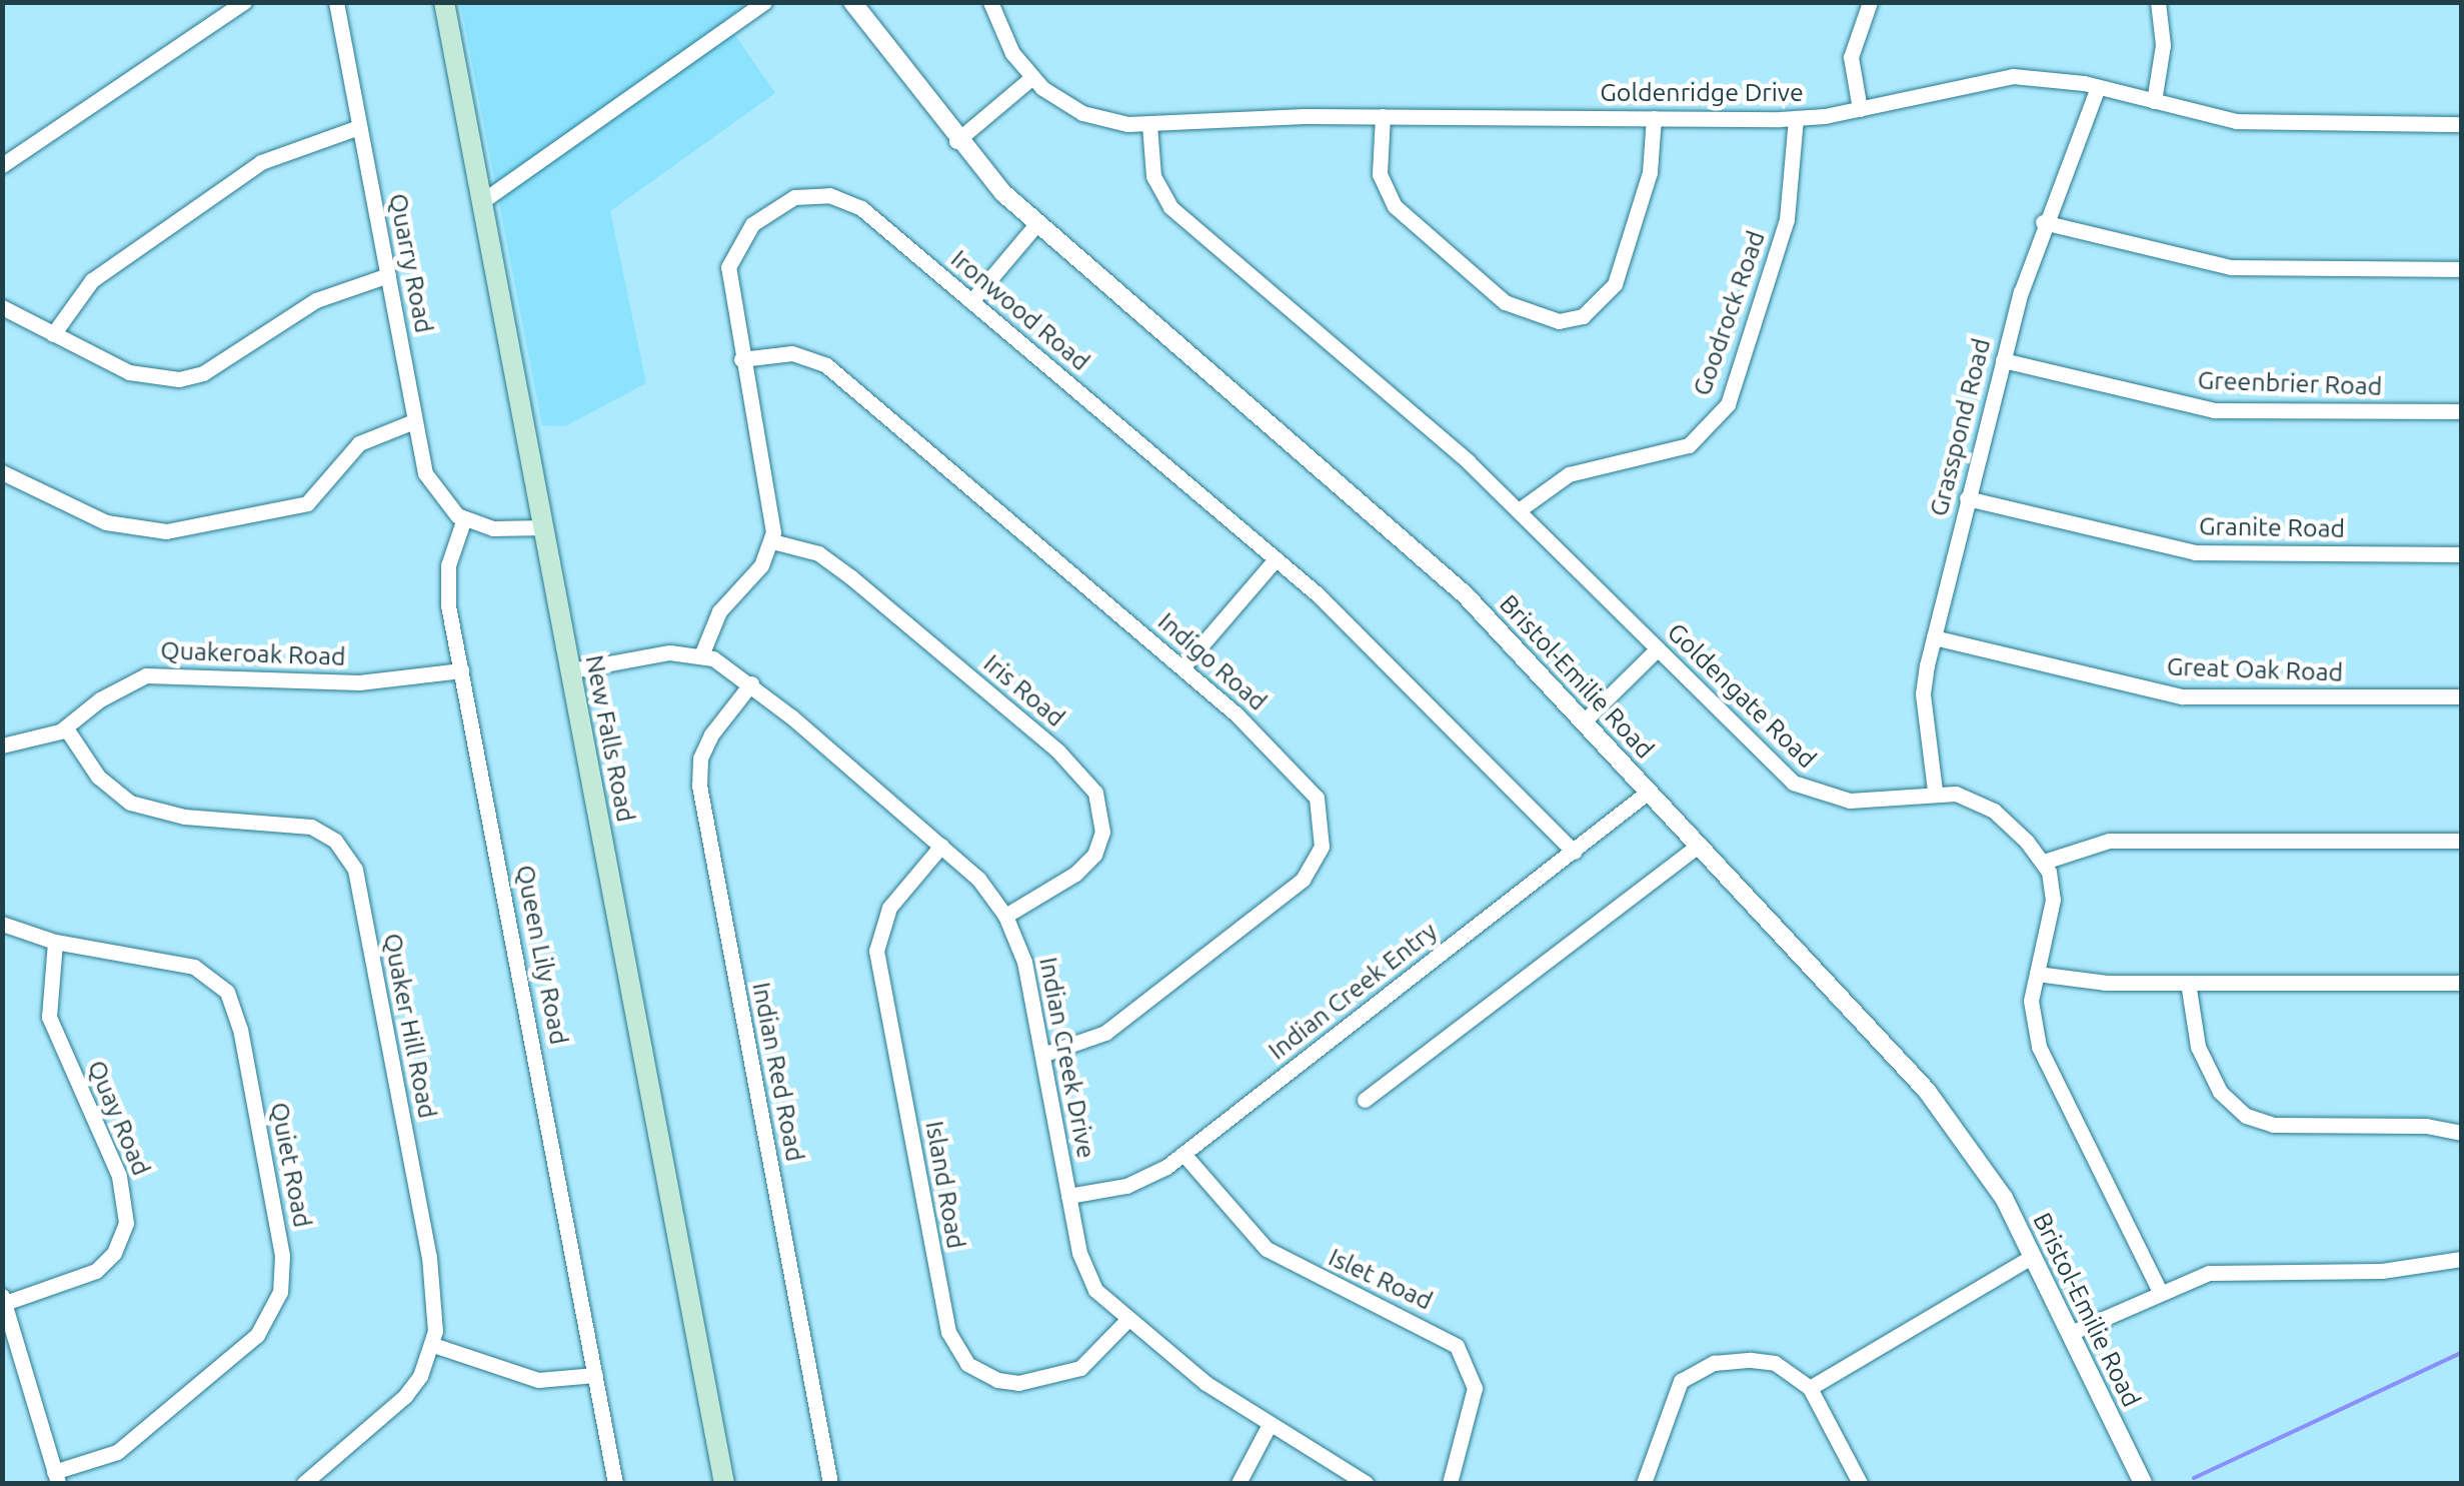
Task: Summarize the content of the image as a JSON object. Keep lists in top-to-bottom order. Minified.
{"streets":{"main road":["New Falls Road"],"street":["Goldenridge Drive","Quarry Road","Ironwood Road","Goodrock Road","Greenbrier Road","Grasspond Road","Granite Road","Quakeroak Road","Indigo Road","Great Oak Road","Bristol-Emilie Road","Iris Road","Goldengate Road","Queen Lily Road","Indian Creek Entry","Quaker Hill Road","Indian Creek Drive","Indian Red Road","Quay Road","Quiet Road","Island Road","Islet Road"]},"crossings":[["Goldenridge Drive","Goodrock Road"],["Goldenridge Drive","Grasspond Road"],["Goldenridge Drive","Goldengate Road"],["Quarry Road","Queen Lily Road"],["Ironwood Road","Indigo Road"],["Ironwood Road","Iris Road"],["Ironwood Road","Indian Creek Entry"],["Goodrock Road","Goldengate Road"],["Greenbrier Road","Grasspond Road"],["Grasspond Road","Granite Road"],["Grasspond Road","Great Oak Road"],["Grasspond Road","Goldengate Road"],["Quakeroak Road","Queen Lily Road"],["Quakeroak Road","Quaker Hill Road"],["Indigo Road","Indian Creek Drive"],["Bristol-Emilie Road","Indian Creek Entry"],["Iris Road","Indian Creek Drive"],["Indian Creek Entry","Indian Creek Drive"],["Indian Creek Entry","Islet Road"],["Indian Creek Drive","Indian Red Road"],["Indian Creek Drive","Island Road"],["Quay Road","Quiet Road"]]}
